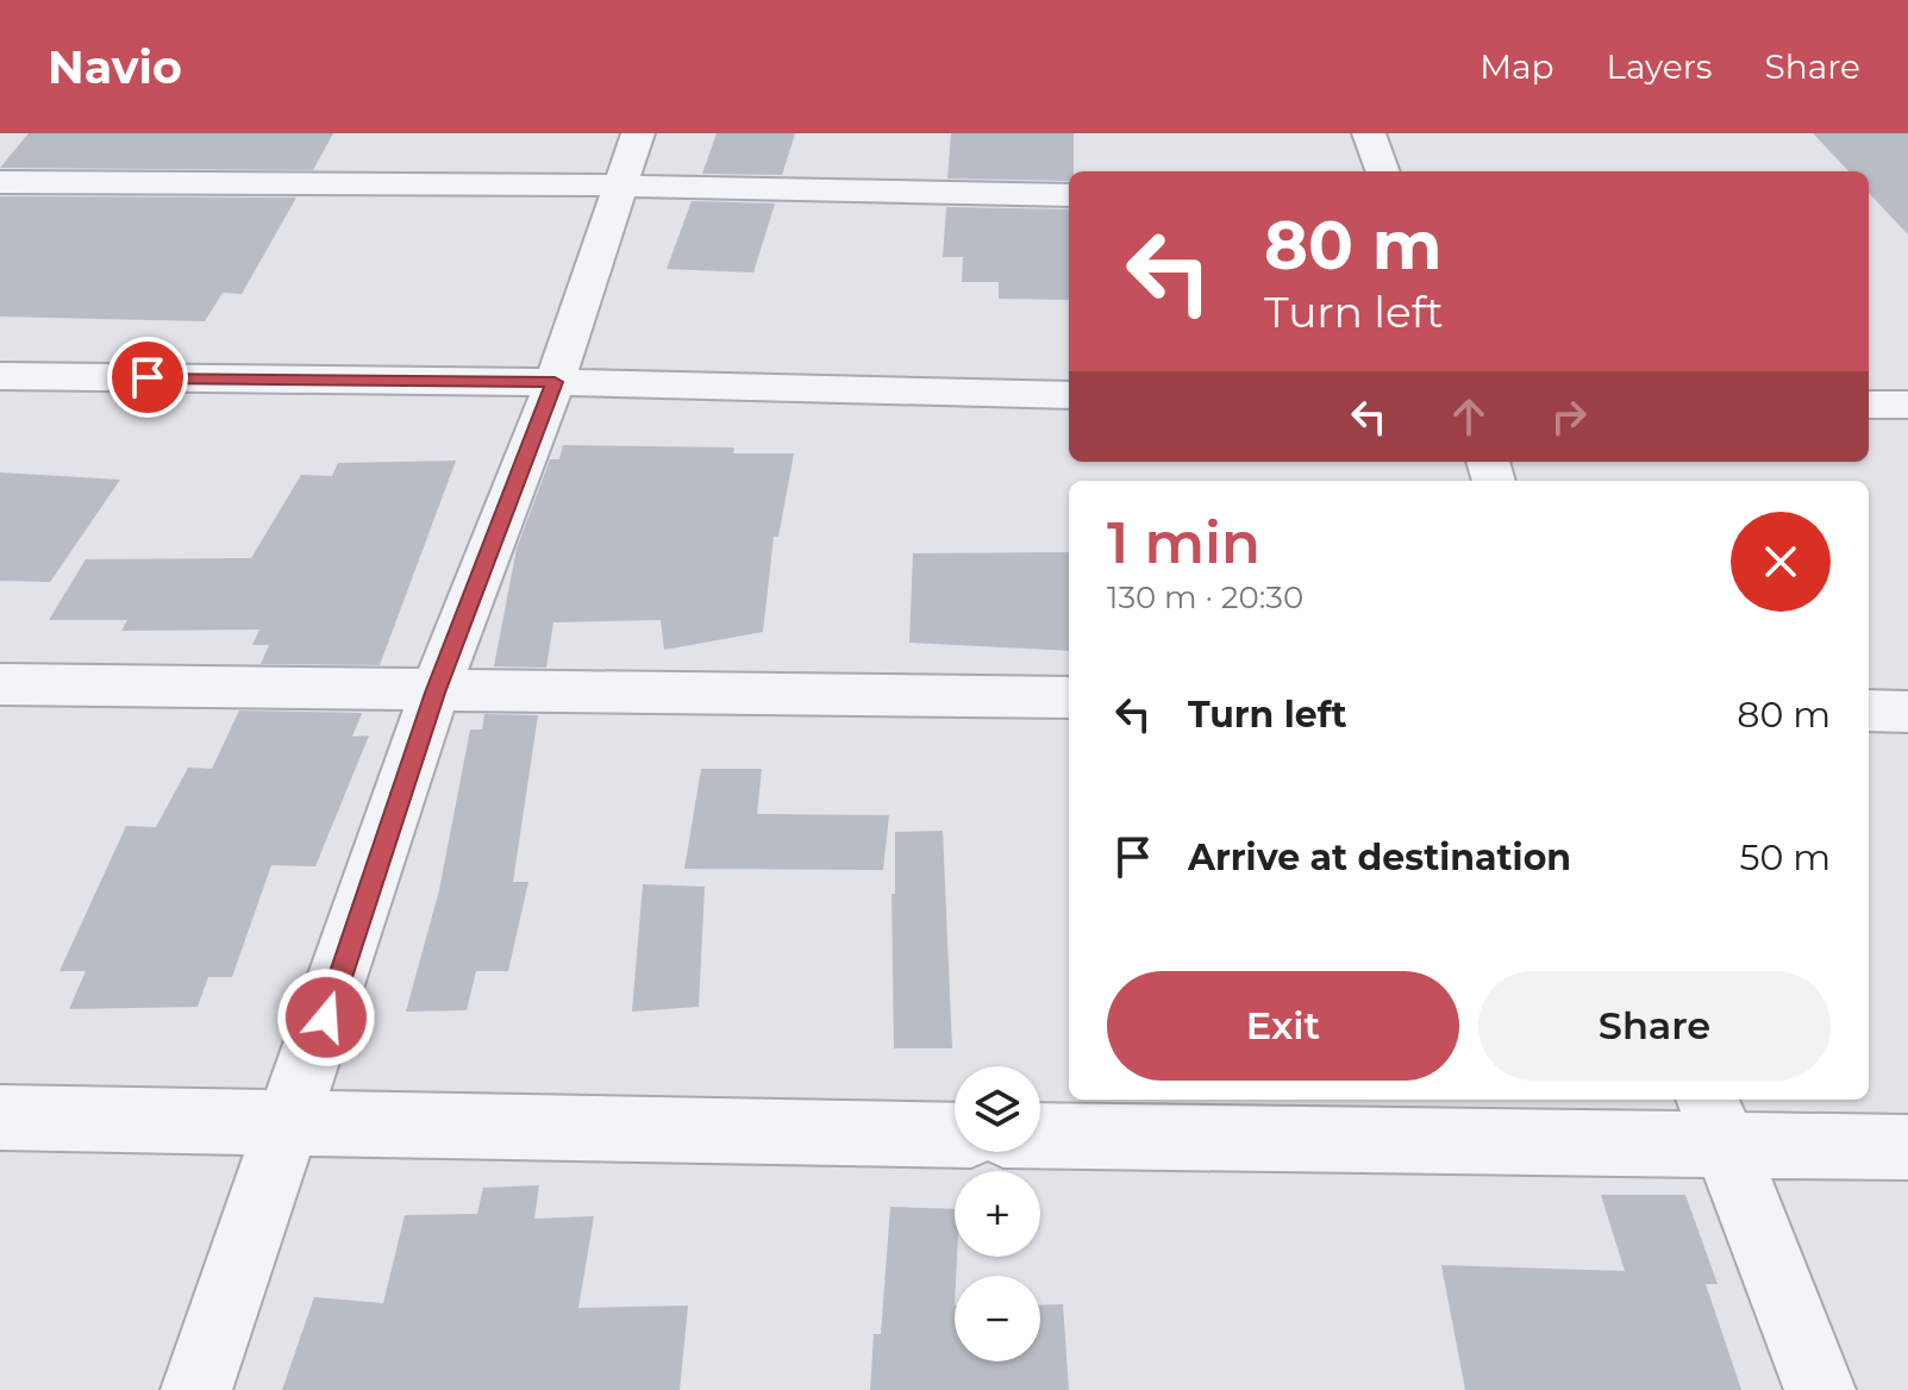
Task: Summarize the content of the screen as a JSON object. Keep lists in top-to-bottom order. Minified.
{"page":{"header":"Navio","nav":["Map","Layers","Share"],"turn":["80 m","Turn left"],"heading":["1 min","130 m · 20:30"],"list":[{"name":"Turn left","value":"80 m"},{"name":"Arrive at destination","value":"50 m"}],"buttons":["Exit","Share"],"map_buttons":["+","−"]}}
